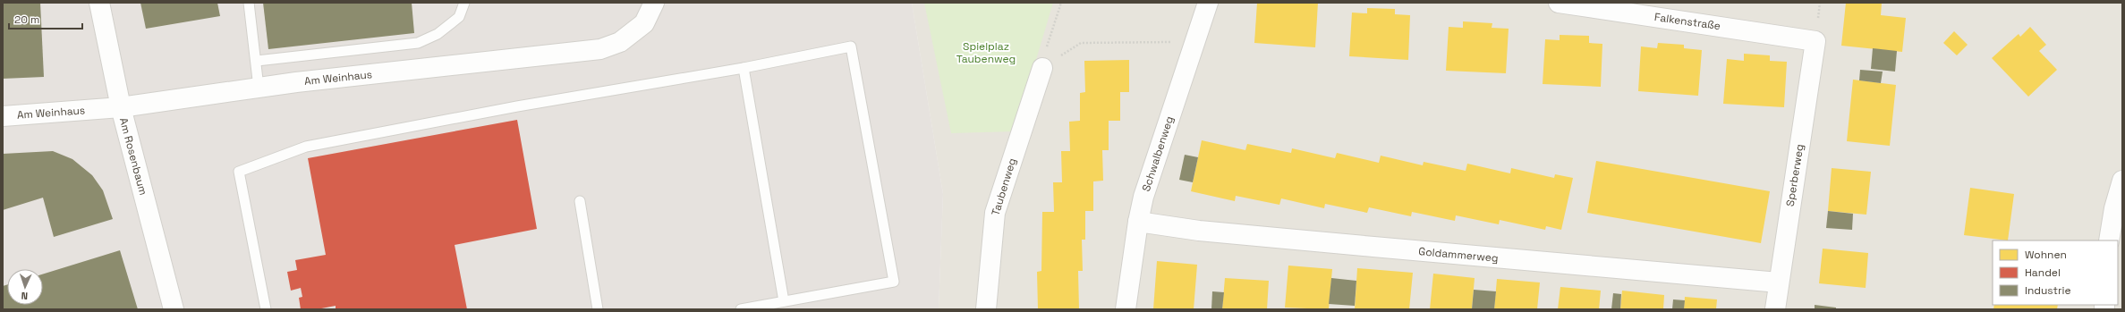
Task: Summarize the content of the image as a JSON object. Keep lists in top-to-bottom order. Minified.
{"streets":{"street":["Falkenstraße","Am Weinhaus","Schwalbenweg","Am Rosenbaum","Sperberweg","Taubenweg","Goldammerweg"]},"crossings":[["Falkenstraße","Sperberweg"],["Am Weinhaus","Am Rosenbaum"],["Schwalbenweg","Goldammerweg"],["Sperberweg","Goldammerweg"]],"parks":["Spielplaz Taubenweg"],"legend":["Wohnen","Handel","Industrie"],"scale_bar":"20 m","north":"bottom"}
